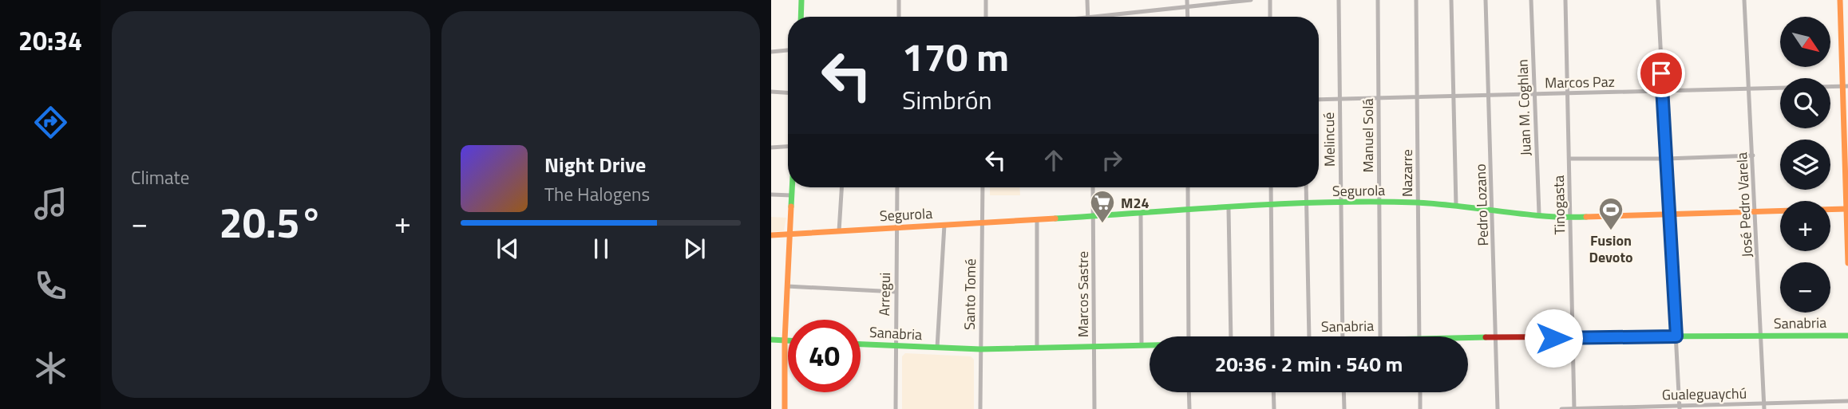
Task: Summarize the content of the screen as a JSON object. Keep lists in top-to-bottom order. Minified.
{"streets":{"street":["Marcos Paz","Juan M. Coghlan","Manuel Solá","Melincué","Nazarre","Segurola","Pedro Lozano","Tinogasta","José Pedro Varela","Arregui","Santo Tomé","Marcos Sastre","Sanabria","Gualeguaychú"]},"crossings":[["Marcos Paz","Juan M. Coghlan"],["Marcos Paz","Manuel Solá"],["Marcos Paz","Melincué"],["Marcos Paz","Nazarre"],["Marcos Paz","Pedro Lozano"],["Marcos Paz","Tinogasta"],["Marcos Paz","José Pedro Varela"],["Juan M. Coghlan","Segurola"],["Manuel Solá","Segurola"],["Melincué","Segurola"],["Nazarre","Segurola"],["Segurola","Pedro Lozano"],["Segurola","Tinogasta"],["Segurola","José Pedro Varela"],["Segurola","Arregui"],["Segurola","Santo Tomé"],["Segurola","Marcos Sastre"],["Pedro Lozano","Sanabria"],["Tinogasta","Sanabria"],["Tinogasta","Gualeguaychú"],["José Pedro Varela","Sanabria"],["José Pedro Varela","Gualeguaychú"],["Arregui","Sanabria"],["Santo Tomé","Sanabria"],["Marcos Sastre","Sanabria"]],"places":{"supermarket":["M24"],"sports":["Fusion Devoto"]},"north":"bottom right","page":{"tabs":"20:34","tile":"Climate","map_buttons":["+","−"],"turn":["170 m","Simbrón"],"song":["Night Drive","The Halogens"],"heat":["−","20.5°","+"],"limit":"40","trip":"20:36 · 2 min · 540 m"}}
